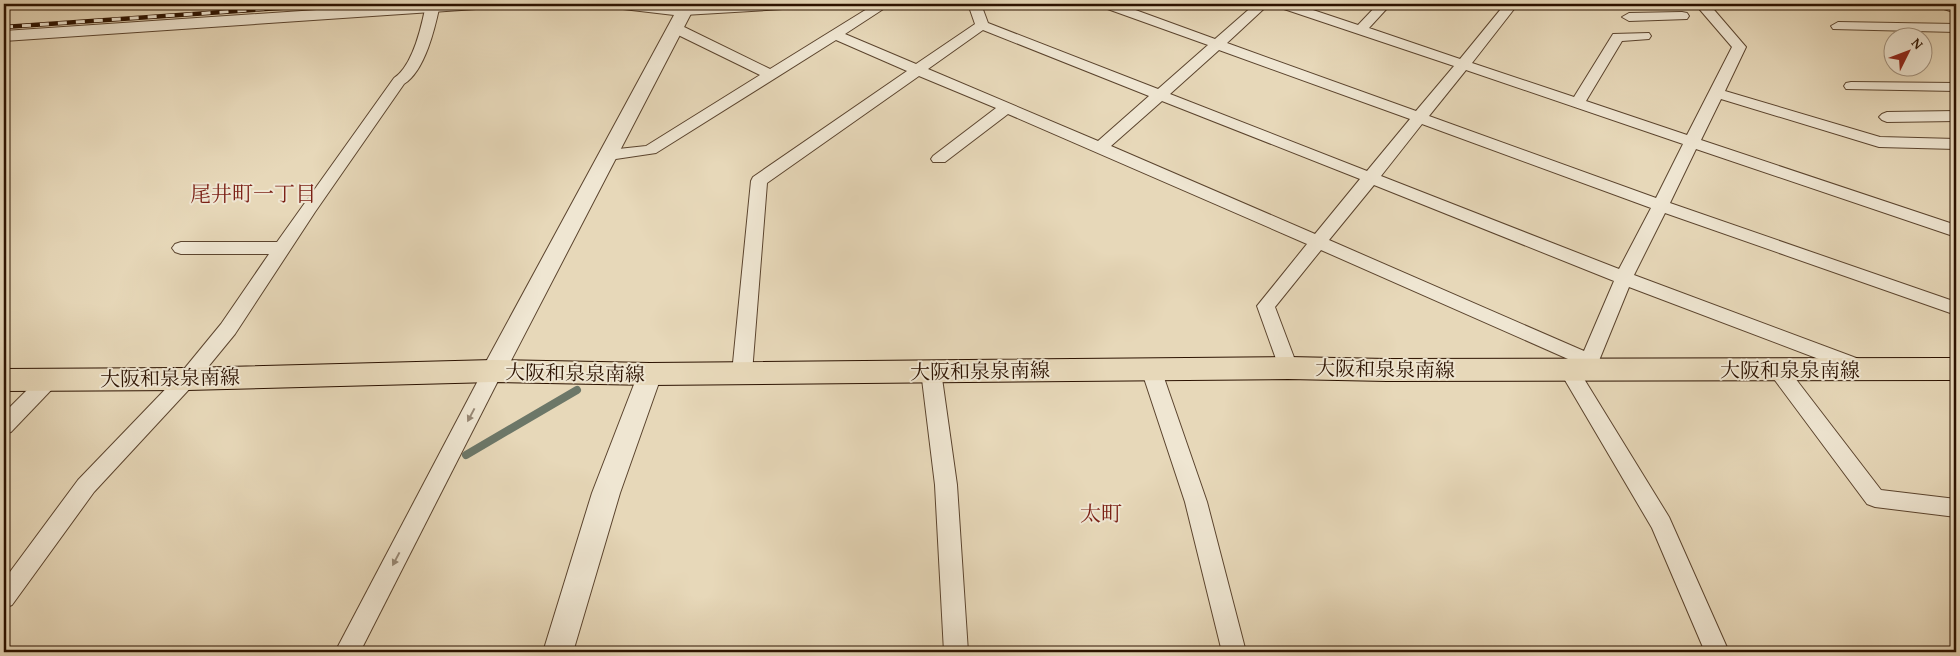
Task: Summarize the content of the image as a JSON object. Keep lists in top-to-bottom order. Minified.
{"streets":{"main road":["大阪和泉泉南線"]},"districts":["尾井町一丁目","太町"],"north":"top right"}
